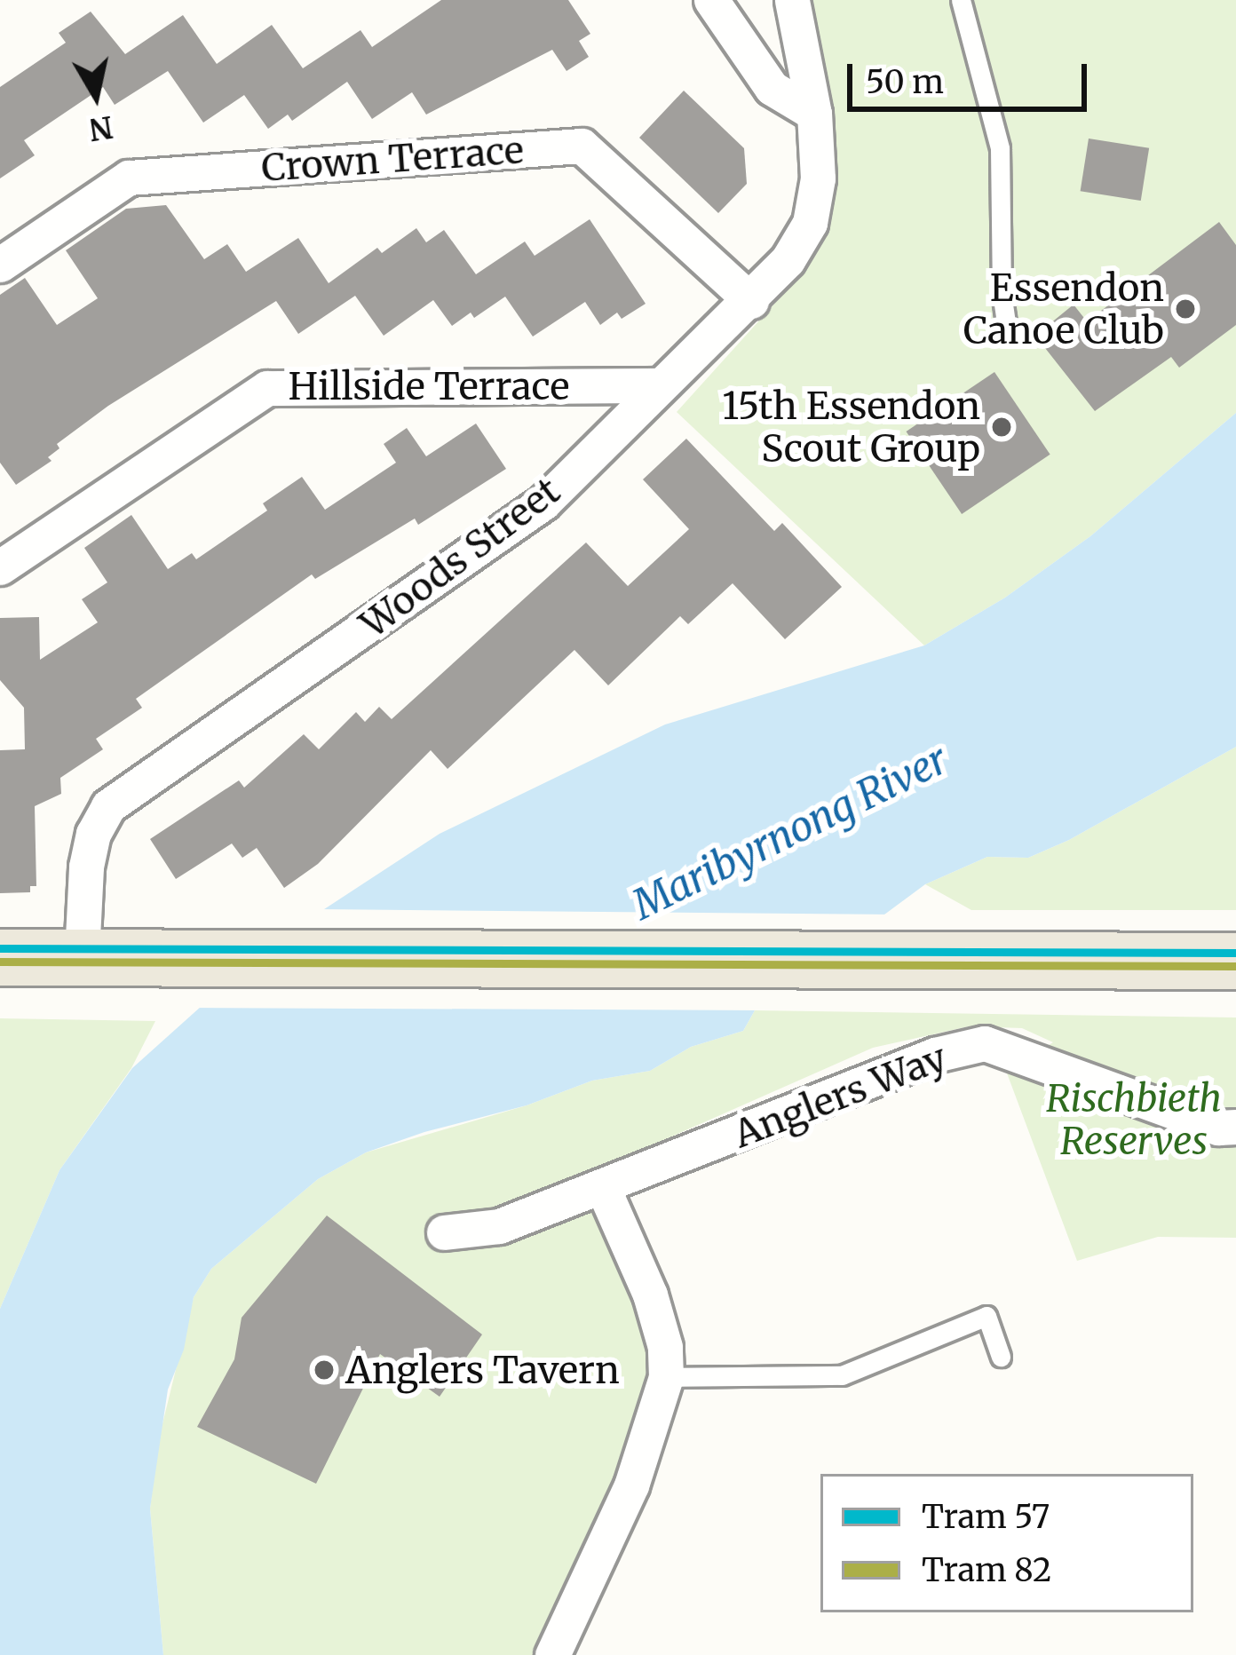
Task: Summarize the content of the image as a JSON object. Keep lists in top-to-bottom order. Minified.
{"streets":{"street":["Crown Terrace","Hillside Terrace","Woods Street","Anglers Way"]},"crossings":[["Crown Terrace","Woods Street"],["Hillside Terrace","Woods Street"]],"water":["Maribyrnong River"],"parks":["Rischbieth Reserves"],"places":["Essendon Canoe Club","15th Essendon Scout Group","Anglers Tavern"],"lines":["tram line 57","tram line 82"],"legend":["Tram 57","Tram 82"],"scale_bar":"50 m","north":"bottom"}
